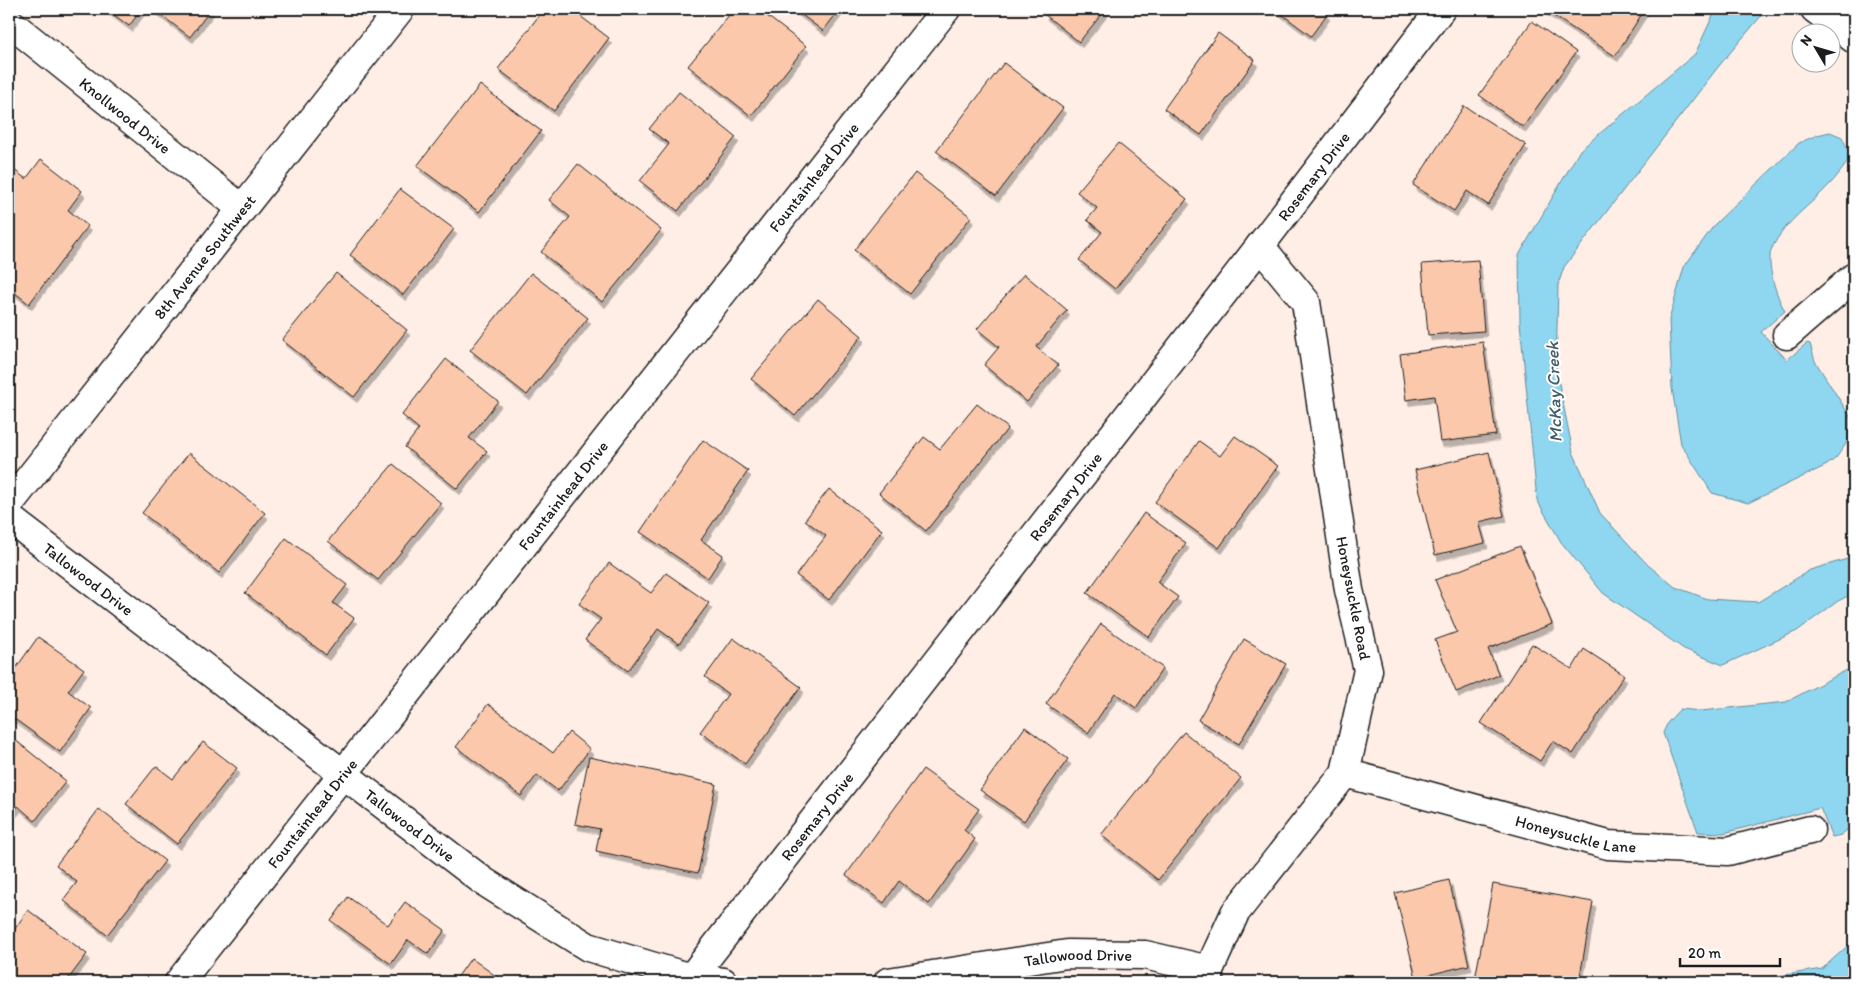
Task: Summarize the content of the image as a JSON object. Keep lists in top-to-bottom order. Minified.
{"streets":{"street":["Knollwood Drive","Rosemary Drive","Fountainhead Drive","8th Avenue Southwest","Tallowood Drive","Honeysuckle Road","Honeysuckle Lane"]},"crossings":[["Knollwood Drive","8th Avenue Southwest"],["Rosemary Drive","Tallowood Drive"],["Rosemary Drive","Honeysuckle Road"],["Fountainhead Drive","Tallowood Drive"],["Tallowood Drive","Honeysuckle Road"],["Honeysuckle Road","Honeysuckle Lane"]],"water":["McKay Creek"],"scale_bar":"20 m","north":"top left"}
